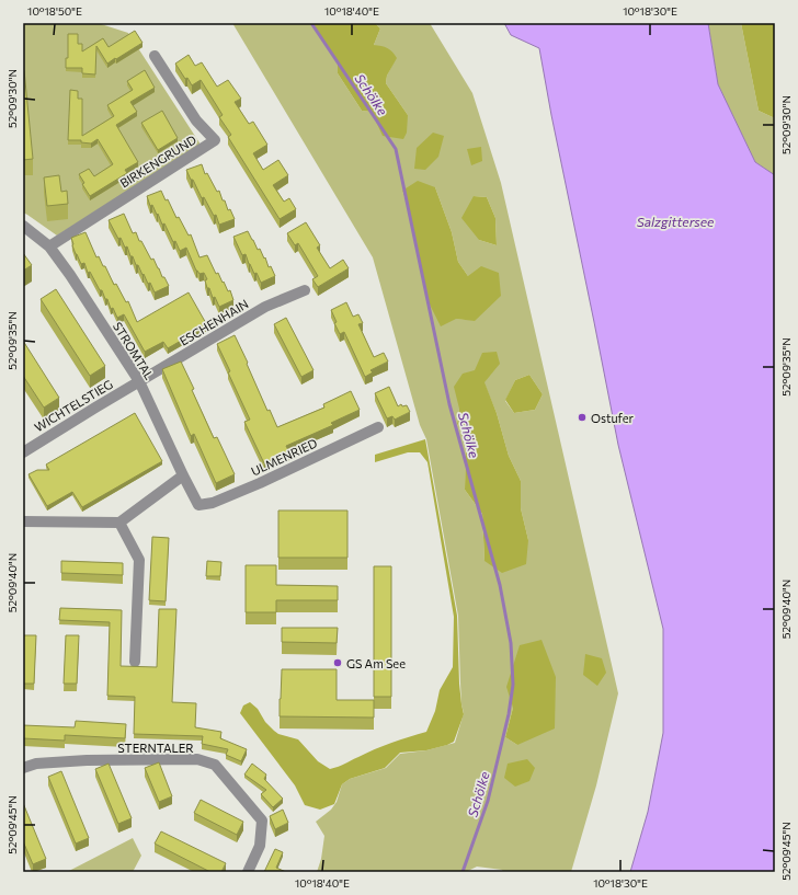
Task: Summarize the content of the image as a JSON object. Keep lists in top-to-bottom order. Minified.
{"streets":{"street":["BIRKENGRUND","ESCHENHAIN","STROMTAL","WICHTELSTIEG","ULMENRIED","STERNTALER"]},"crossings":[["BIRKENGRUND","STROMTAL"],["ESCHENHAIN","STROMTAL"],["ESCHENHAIN","WICHTELSTIEG"],["STROMTAL","WICHTELSTIEG"],["STROMTAL","ULMENRIED"]],"water":["Schölke","Salzgittersee"],"places":["Ostufer","GS Am See"],"coordinates":["10°18'50\"E","10°18'40\"E","10°18'30\"E","52°09'30\"N","52°09'35\"N","52°09'40\"N","52°09'45\"N"]}
